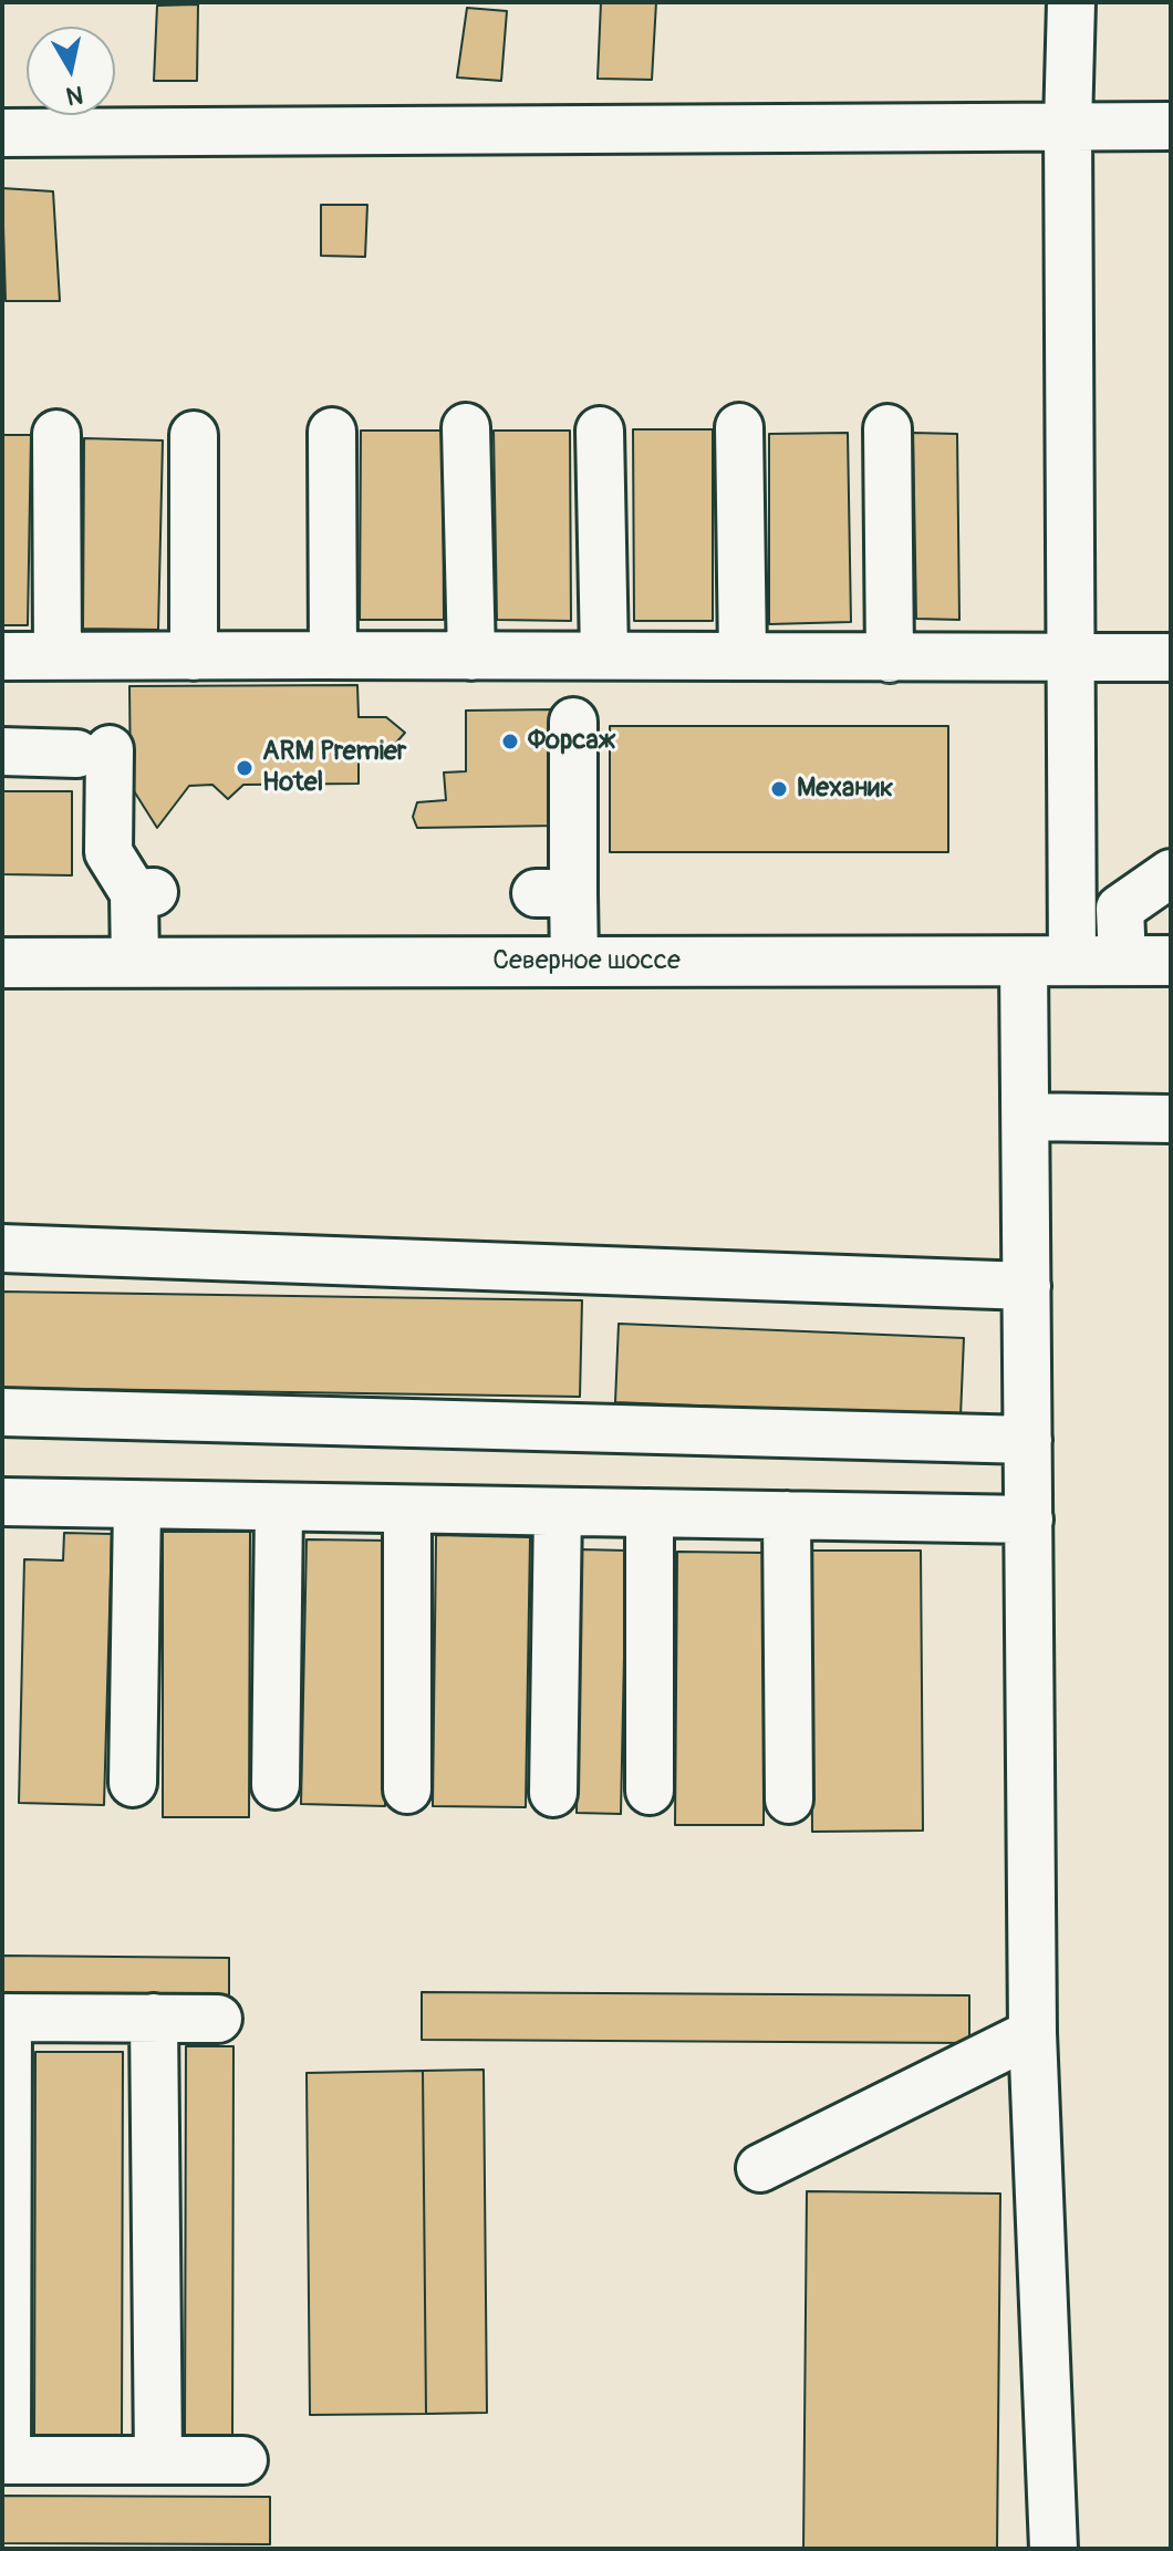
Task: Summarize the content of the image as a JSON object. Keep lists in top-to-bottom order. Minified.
{"streets":{"main road":["Северное шоссе"]},"places":["Форсаж","ARM Premier Hotel","Механик"],"north":"bottom"}
